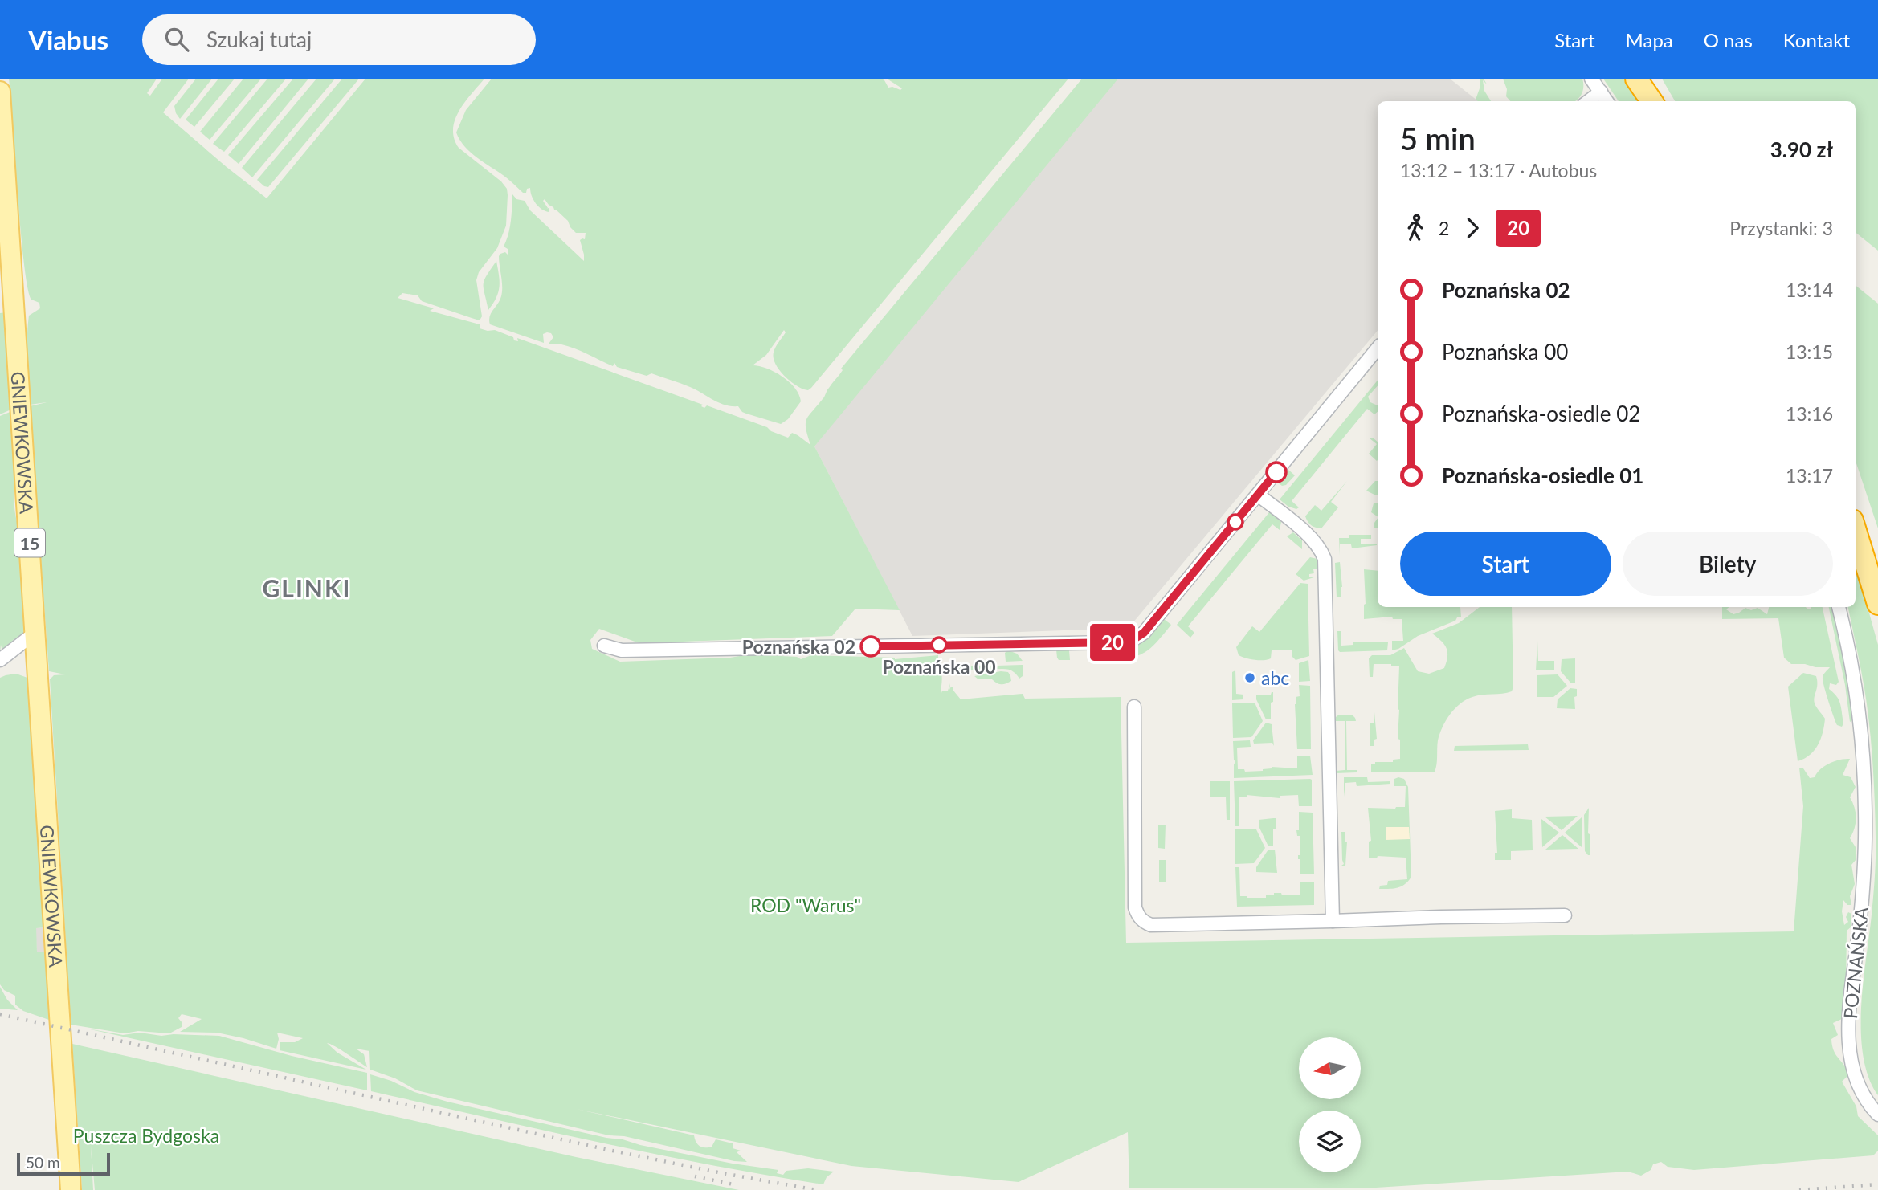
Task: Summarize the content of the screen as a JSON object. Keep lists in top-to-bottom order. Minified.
{"streets":{"main road":["GNIEWKOWSKA","15"],"street":["POZNAŃSKA"]},"districts":["GLINKI"],"parks":["ROD \"Warus\"","Puszcza Bydgoska"],"places":["Poznańska 00","Poznańska 02","abc"],"lines":["bus line 20"],"scale_bar":"50 m","north":"left","page":{"header":"Viabus","search":"Szukaj tutaj","nav":["Start","Mapa","O nas","Kontakt"],"on_map":"20","heading":["5 min","13:12 – 13:17 · Autobus","3.90 zł"],"legs":["2","20","Przystanki: 3"],"list":[{"name":"Poznańska 02","value":"13:14"},{"name":"Poznańska 00","value":"13:15"},{"name":"Poznańska-osiedle 02","value":"13:16"},{"name":"Poznańska-osiedle 01","value":"13:17"}],"buttons":["Start","Bilety"],"scale":"50 m"}}
